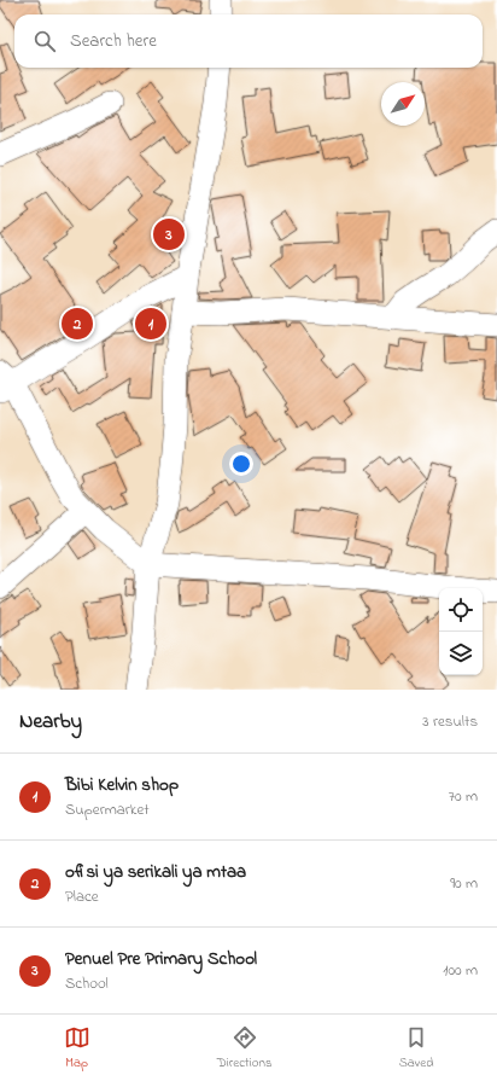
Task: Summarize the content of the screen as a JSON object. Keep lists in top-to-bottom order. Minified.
{"north":"top right","page":{"search":"Search here","pins":["3","1","2"],"heading":["Nearby","3 results"],"list":[{"mark":"1","name":"Bibi Kelvin shop","note":"Supermarket","value":"70 m"},{"mark":"2","name":"ofisi ya serikali ya mtaa","note":"Place","value":"90 m"},{"mark":"3","name":"Penuel Pre Primary School","note":"School","value":"100 m"}],"nav":["Map","Directions","Saved"]}}
